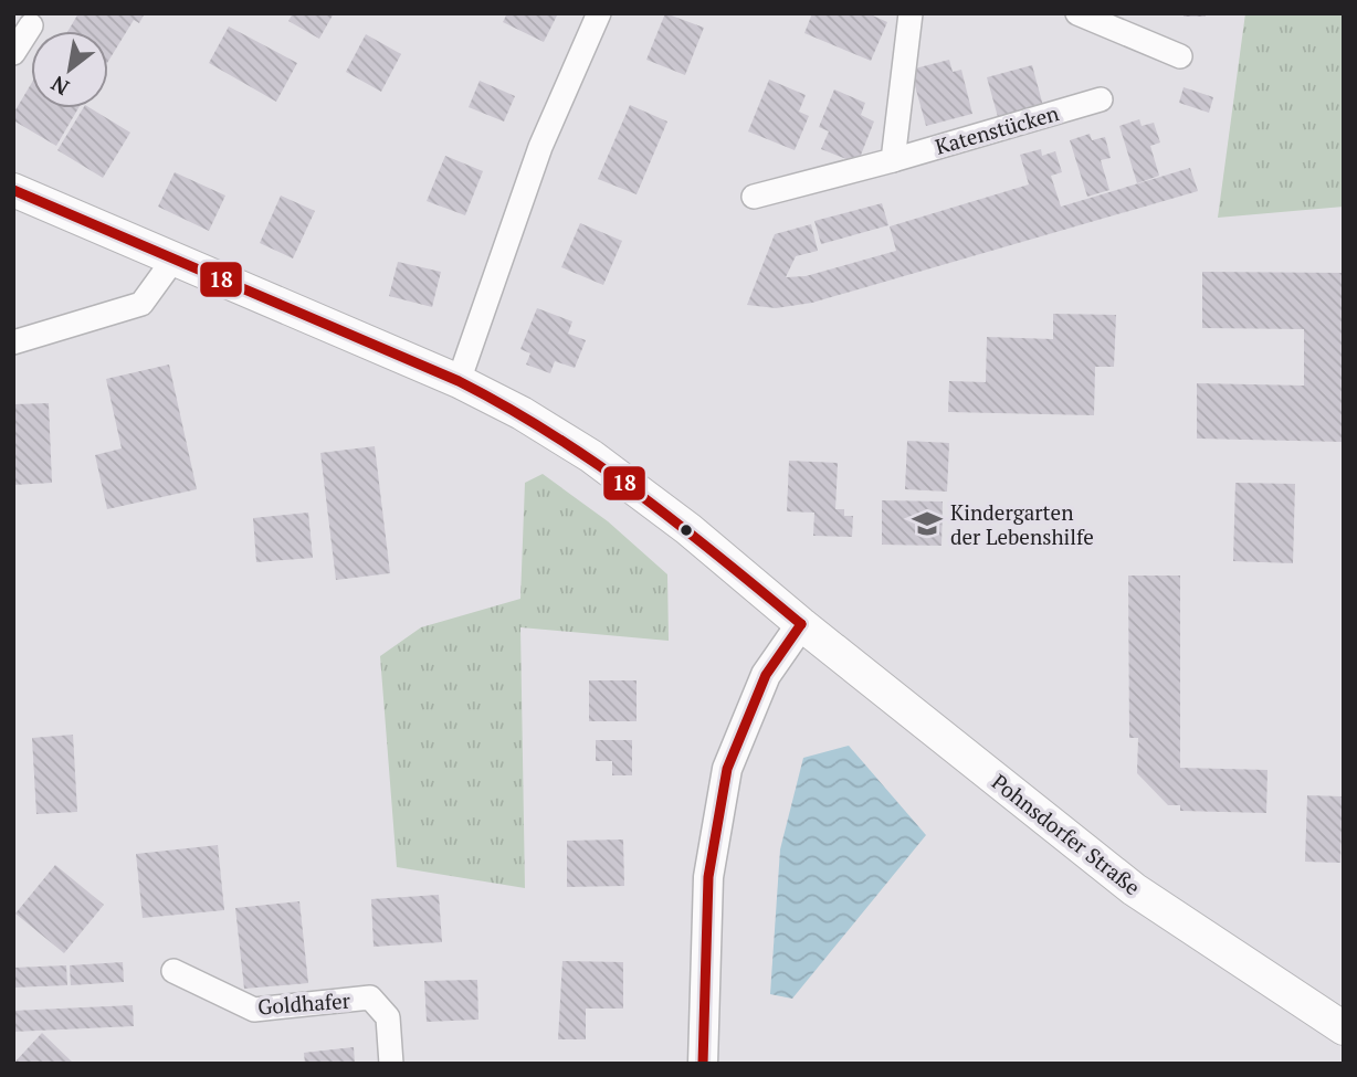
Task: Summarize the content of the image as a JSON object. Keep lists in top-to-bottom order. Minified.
{"streets":{"main road":["Pohnsdorfer Straße"],"street":["Katenstücken","Goldhafer"]},"places":{"school or university":["Kindergarten der Lebenshilfe"]},"lines":["transit line 18"],"north":"bottom left"}
